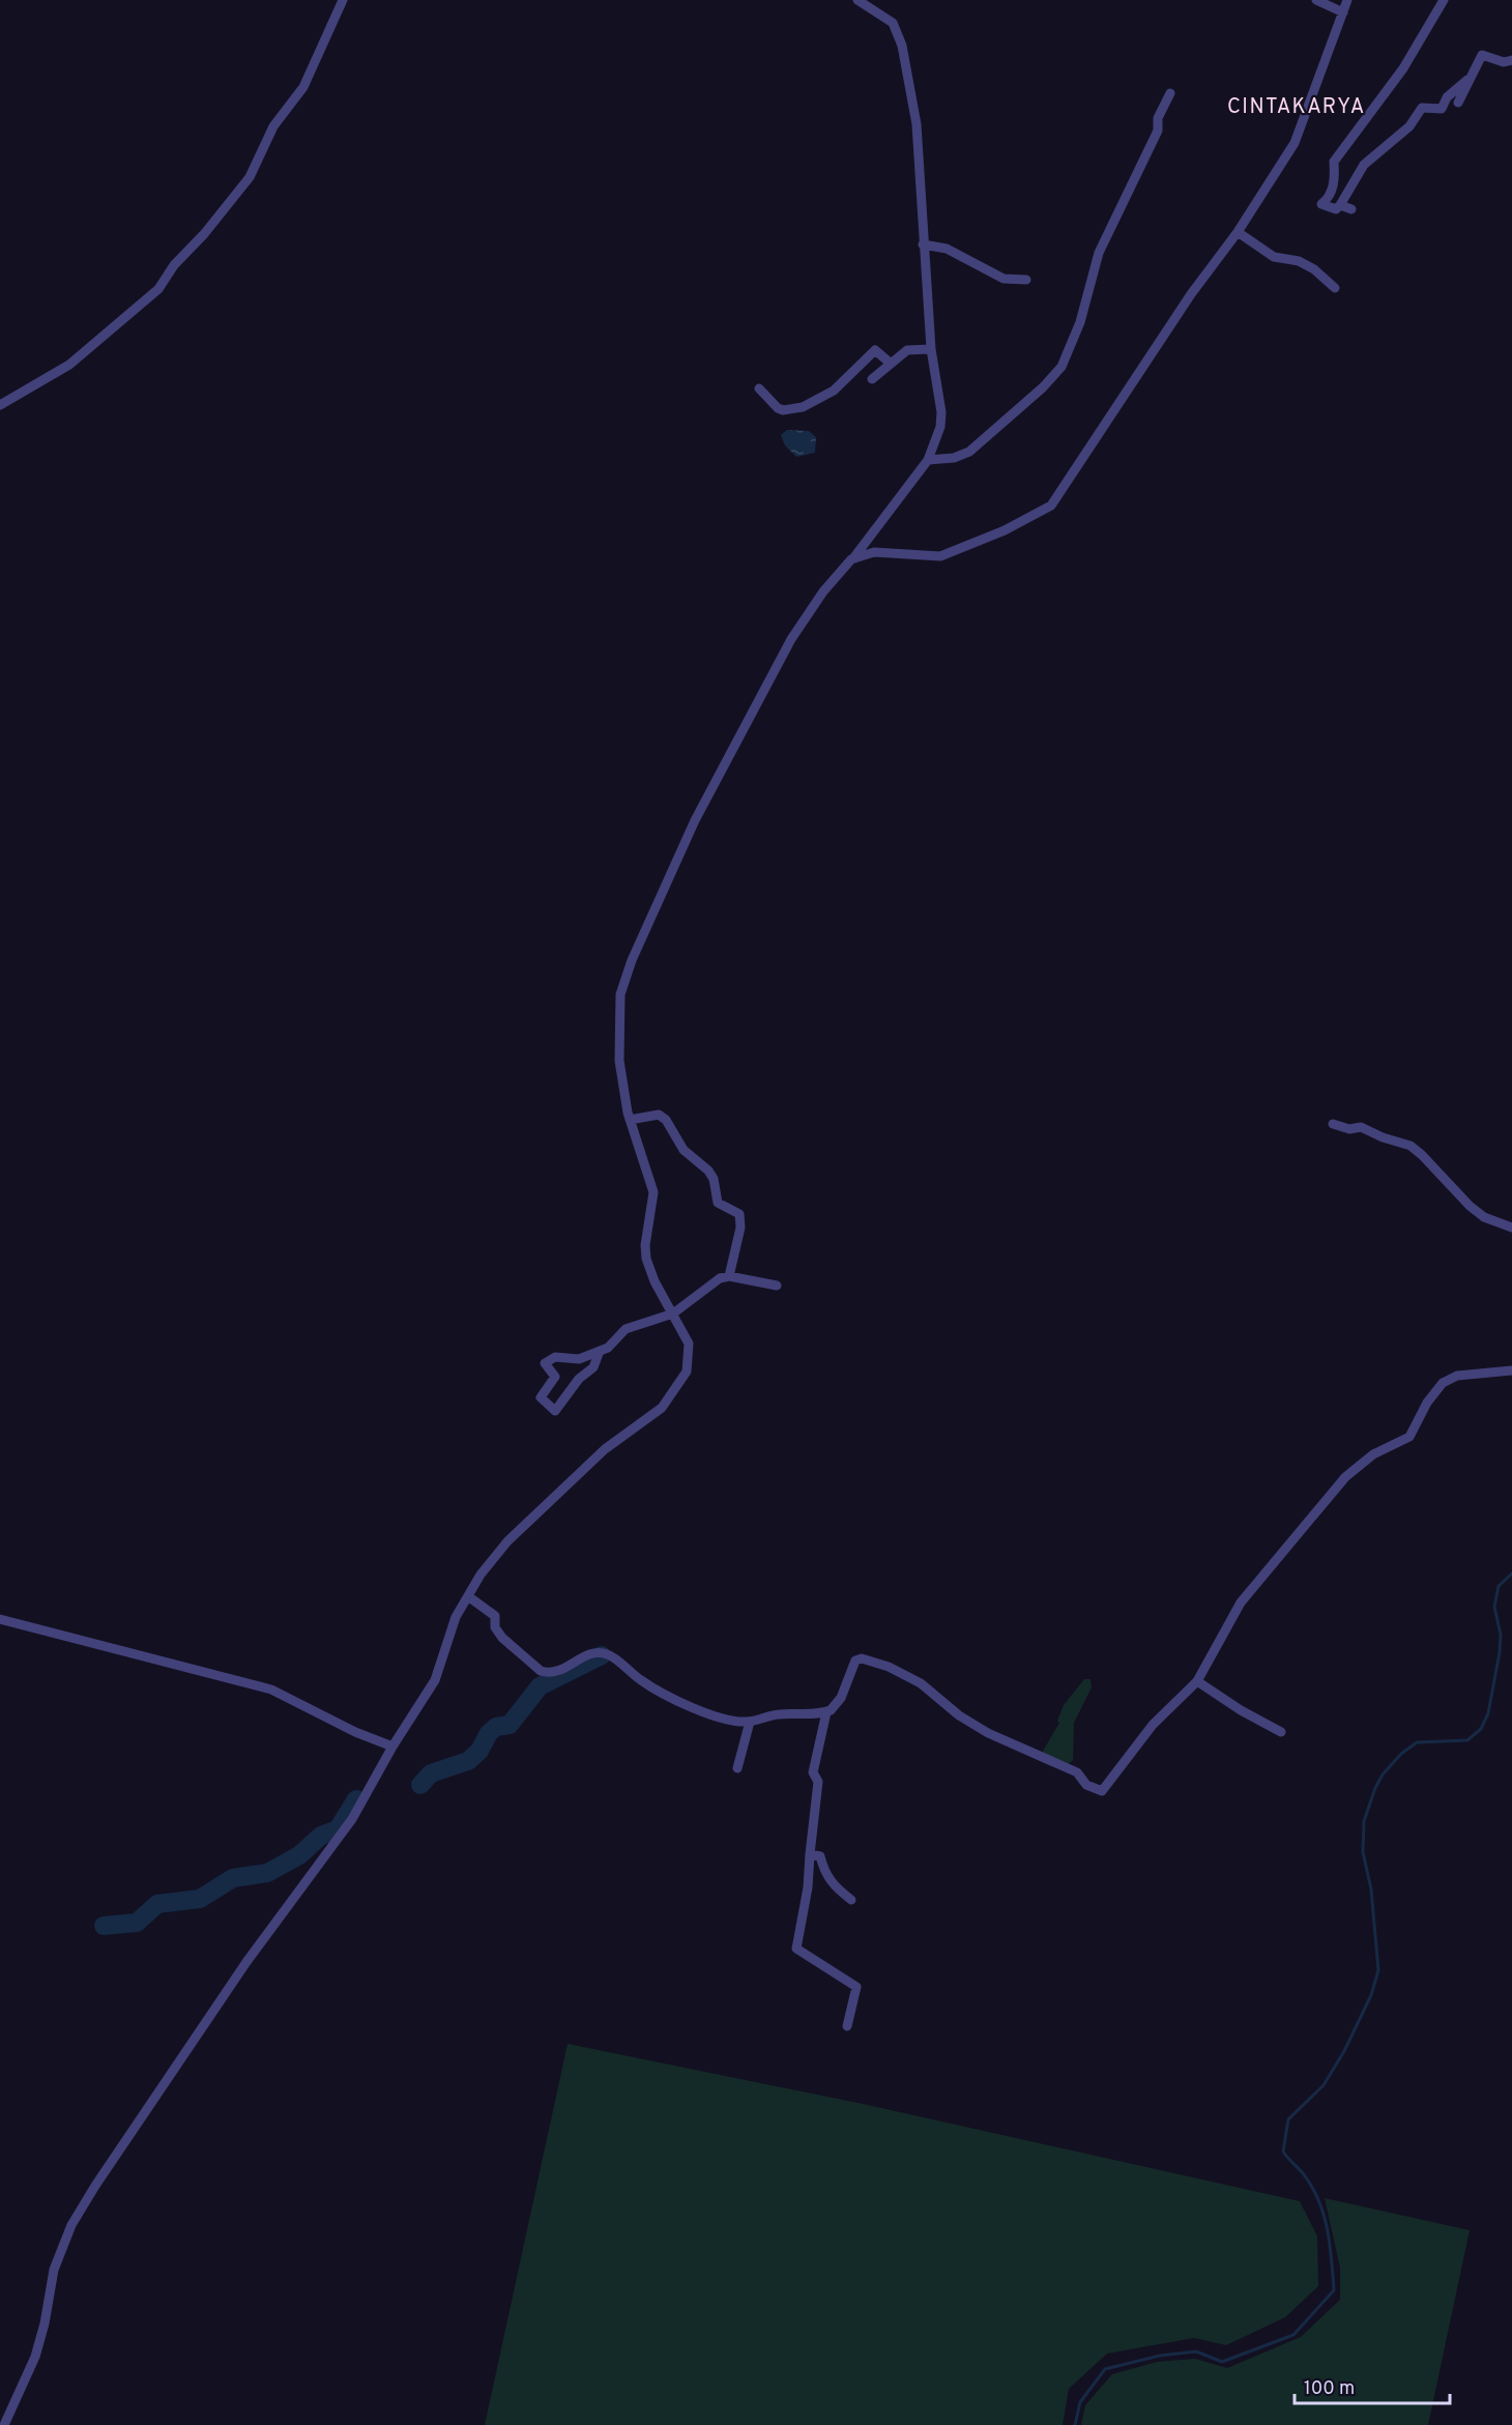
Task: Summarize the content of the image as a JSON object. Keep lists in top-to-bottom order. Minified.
{"districts":["CINTAKARYA"],"scale_bar":"100 m"}
